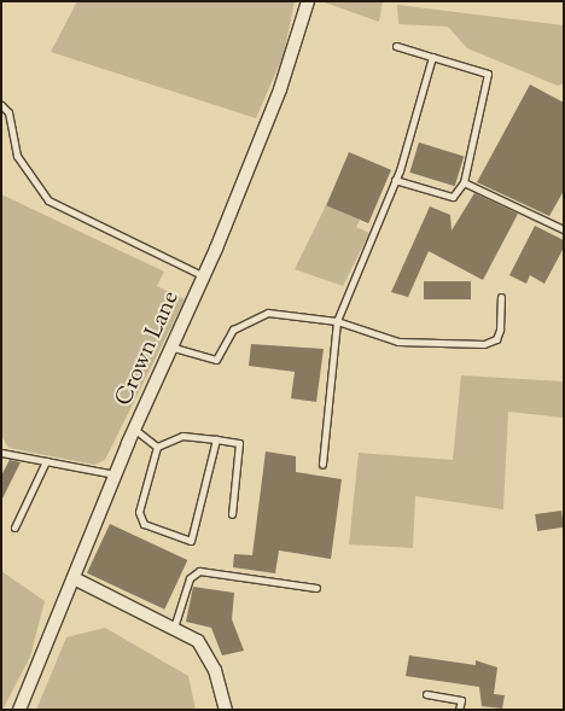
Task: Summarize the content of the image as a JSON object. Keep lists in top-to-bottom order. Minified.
{"streets":{"street":["Crown Lane"]}}
